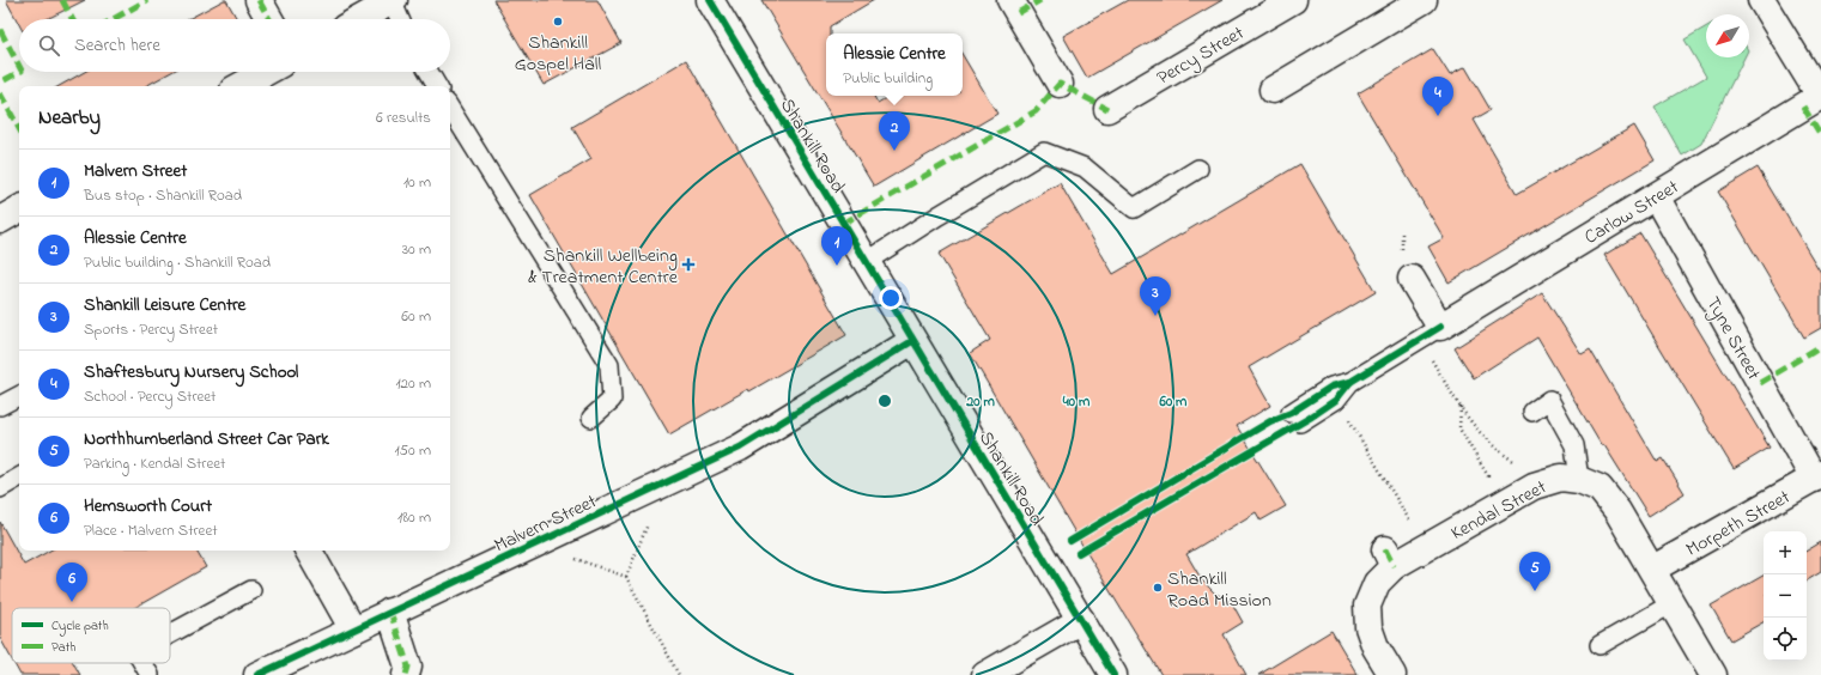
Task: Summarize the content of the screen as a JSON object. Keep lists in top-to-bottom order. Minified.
{"streets":{"street":["Percy Street","Shankill Road","Carlow Street","Tyne Street","Kendal Street","Malvern Street","Morpeth Street"]},"crossings":[["Shankill Road","Malvern Street"],["Carlow Street","Tyne Street"],["Tyne Street","Morpeth Street"],["Kendal Street","Morpeth Street"]],"places":{"other":["Shankill Gospel Hall","Shankill Road Mission"],"health":["Shankill Wellbeing & Treatment Centre"]},"legend":["Cycle path","Path"],"north":"bottom left","page":{"search":"Search here","popup":["Alessie Centre","Public building"],"pins":["4","2","1","3","5","6"],"heading":["Nearby","6 results"],"list":[{"mark":"1","name":"Malvern Street","note":"Bus stop · Shankill Road","value":"10 m"},{"mark":"2","name":"Alessie Centre","note":"Public building · Shankill Road","value":"30 m"},{"mark":"3","name":"Shankill Leisure Centre","note":"Sports · Percy Street","value":"60 m"},{"mark":"4","name":"Shaftesbury Nursery School","note":"School · Percy Street","value":"120 m"},{"mark":"5","name":"Northhumberland Street Car Park","note":"Parking · Kendal Street","value":"150 m"},{"mark":"6","name":"Hemsworth Court","note":"Place · Malvern Street","value":"180 m"}],"map_buttons":["+","−"]},"rings":["20 m","40 m","60 m"]}
